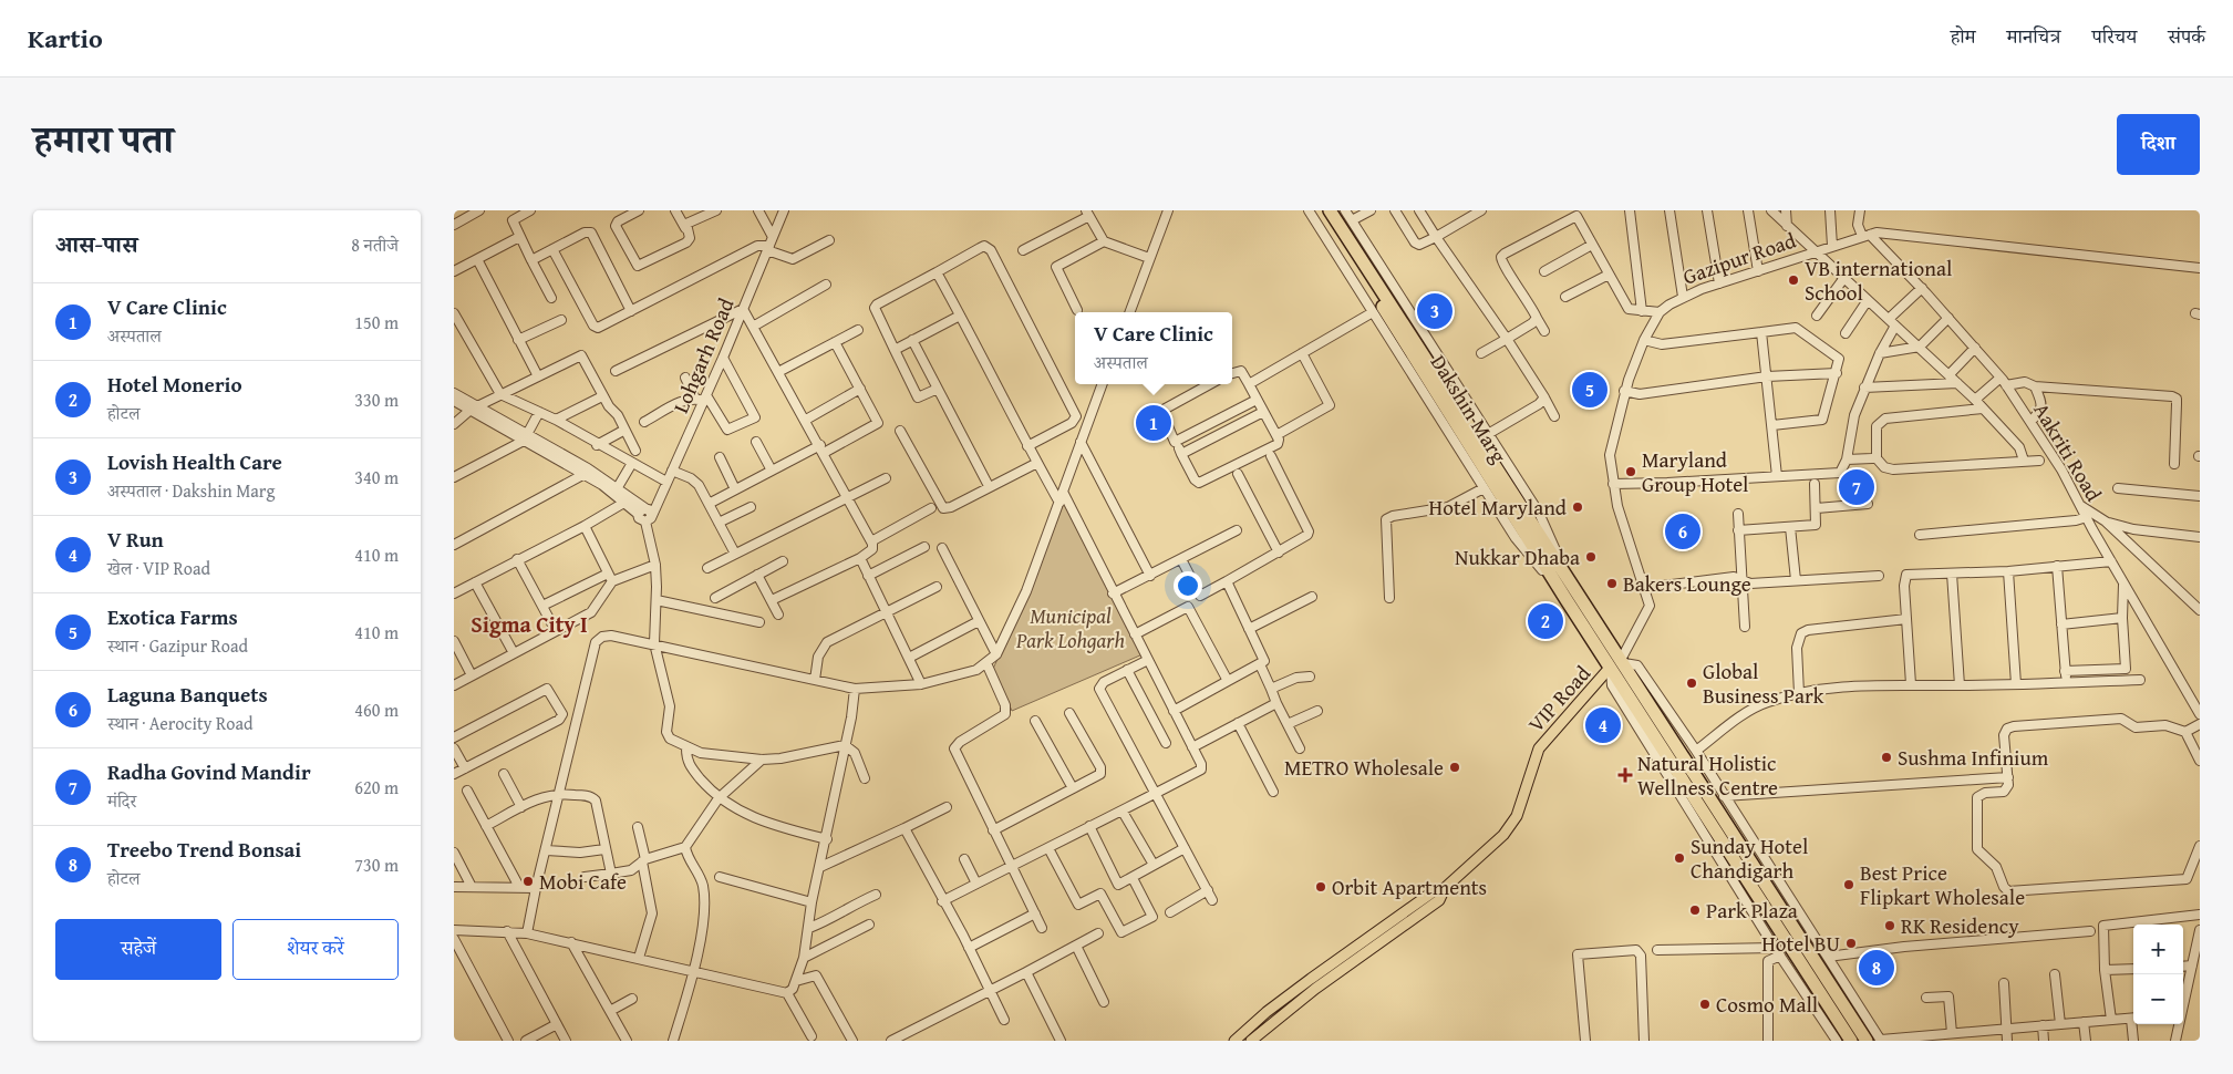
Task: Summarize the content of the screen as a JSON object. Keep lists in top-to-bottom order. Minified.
{"streets":{"highway":["Dakshin Marg"],"main road":["VIP Road"],"street":["Gazipur Road","Lohgarh Road","Aakriti Road"]},"crossings":[["Gazipur Road","Dakshin Marg"],["Gazipur Road","Aakriti Road"],["Gazipur Road","VIP Road"],["Dakshin Marg","VIP Road"]],"districts":["Sigma City I"],"parks":["Municipal Park Lohgarh"],"places":{"other":["VB international School","Maryland Group Hotel","Hotel Maryland","Nukkar Dhaba","Bakers Lounge","Global Business Park","Sushma Infinium","METRO Wholesale","Sunday Hotel Chandigarh","Mobi Cafe","Best Price Flipkart Wholesale","Orbit Apartments","Park Plaza","RK Residency","Hotel BU","Cosmo Mall"],"health":["Natural Holistic Wellness Centre"]},"page":{"header":"Kartio","nav":["होम","मानचित्र","परिचय","संपर्क"],"title":"हमारा पता","buttons":["दिशा",["सहेजें","शेयर करें"]],"heading":["आस-पास","8 नतीजे"],"list":[{"mark":"1","name":"V Care Clinic","note":"अस्पताल","value":"150 m"},{"mark":"2","name":"Hotel Monerio","note":"होटल","value":"330 m"},{"mark":"3","name":"Lovish Health Care","note":"अस्पताल · Dakshin Marg","value":"340 m"},{"mark":"4","name":"V Run","note":"खेल · VIP Road","value":"410 m"},{"mark":"5","name":"Exotica Farms","note":"स्थान · Gazipur Road","value":"410 m"},{"mark":"6","name":"Laguna Banquets","note":"स्थान · Aerocity Road","value":"460 m"},{"mark":"7","name":"Radha Govind Mandir","note":"मंदिर","value":"620 m"},{"mark":"8","name":"Treebo Trend Bonsai","note":"होटल","value":"730 m"}],"pins":["3","5","1","7","6","2","4","8"],"popup":["V Care Clinic","अस्पताल"],"map_buttons":["+","−"]}}
